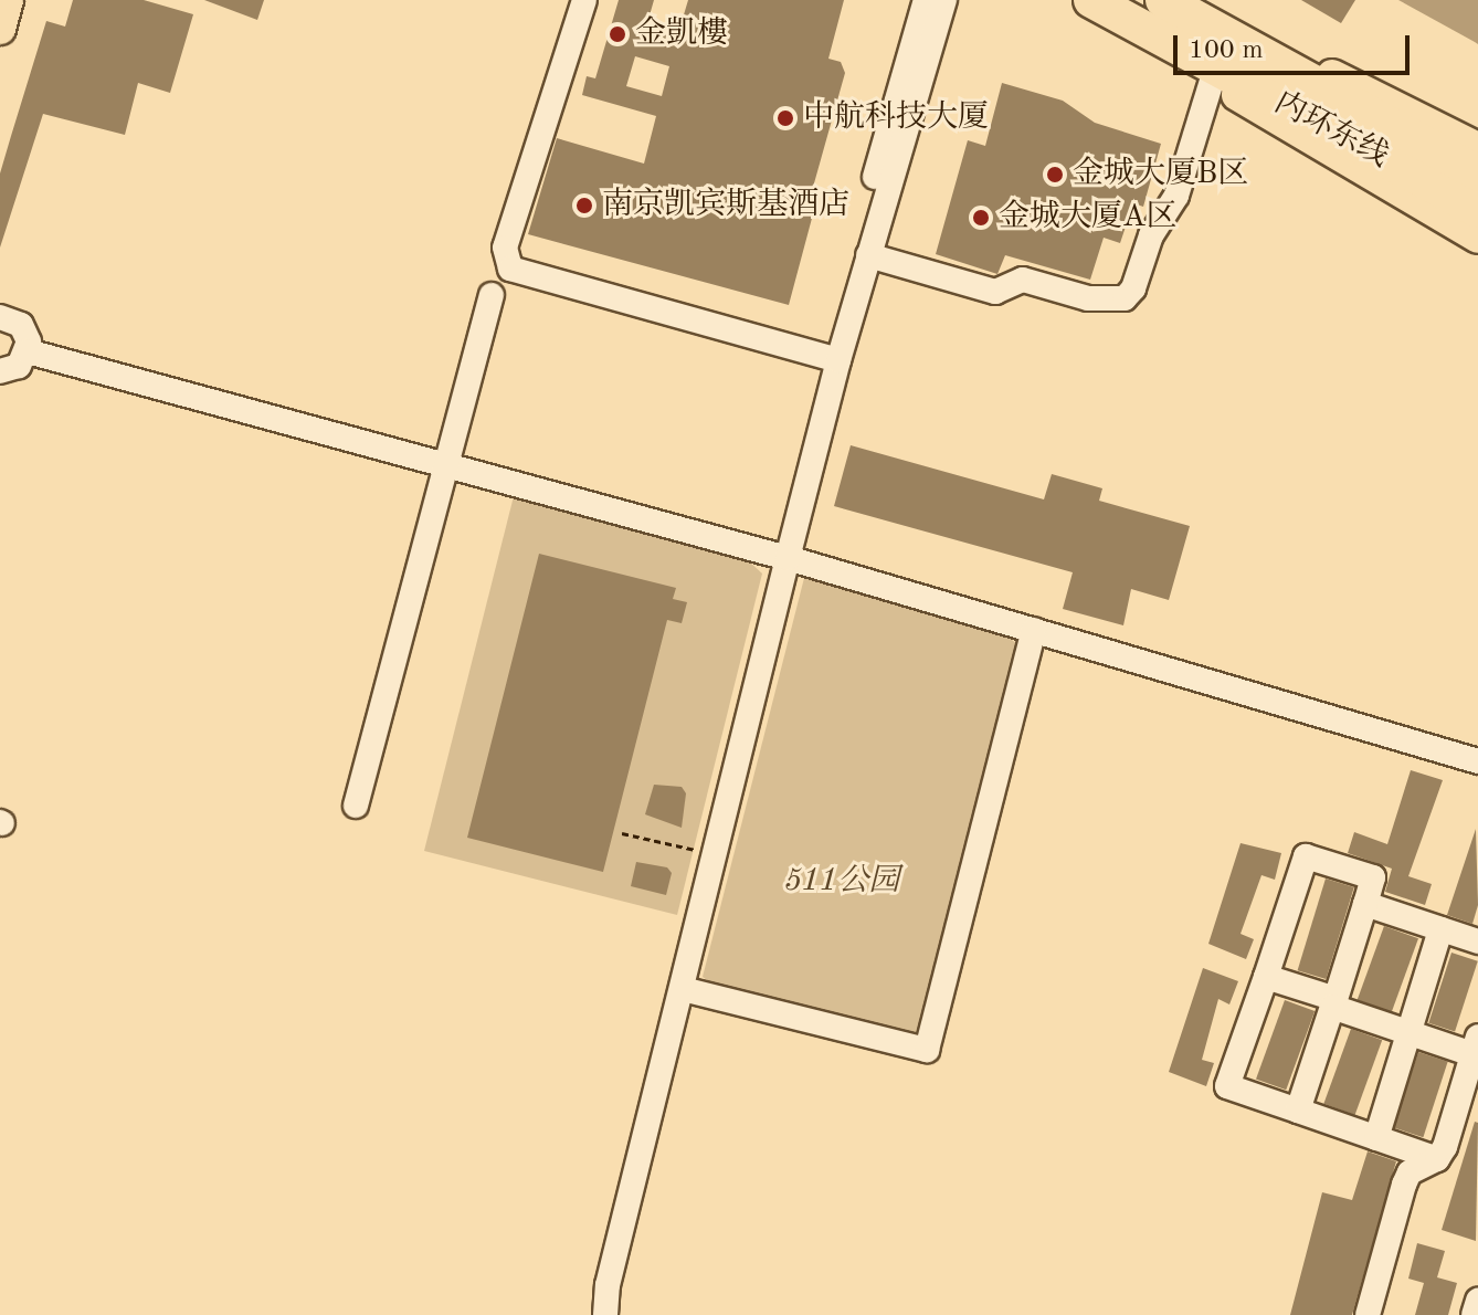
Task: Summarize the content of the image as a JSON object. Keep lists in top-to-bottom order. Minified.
{"streets":{"highway":["内环东线"]},"parks":["511公园"],"places":["金凱樓","中航科技大厦","金城大厦B区","南京凯宾斯基酒店","金城大厦A区"],"scale_bar":"100 m"}
